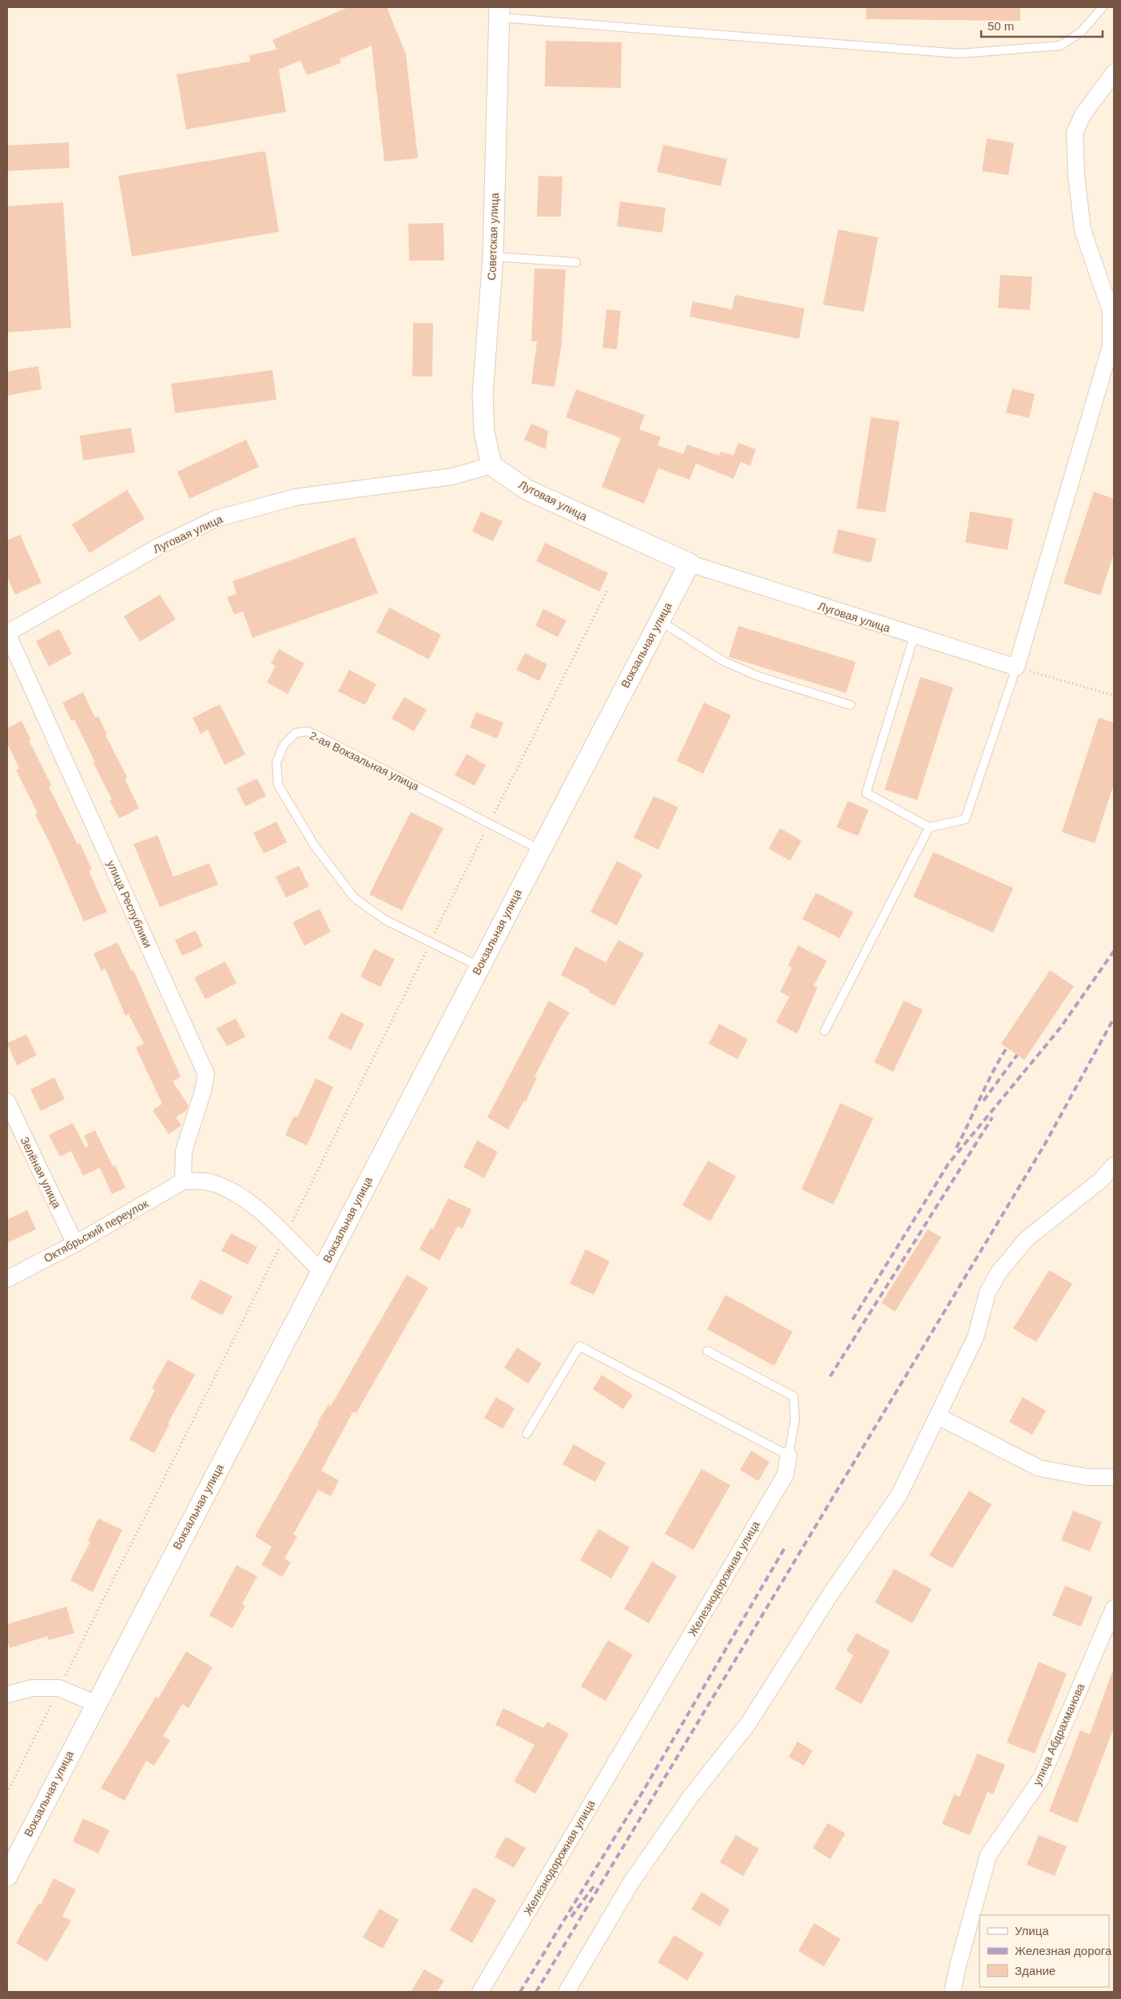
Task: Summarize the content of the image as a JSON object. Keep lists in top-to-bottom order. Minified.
{"streets":{"street":["Советская улица","Луговая улица","Вокзальная улица","улица Республики","Зелёная улица","Октябрьский переулок","Железнодорожная улица","улица Абдрахманова"],"lane":["2-ая Вокзальная улица"]},"crossings":[["Советская улица","Луговая улица"],["Луговая улица","Вокзальная улица"],["Луговая улица","улица Республики"],["Вокзальная улица","2-ая Вокзальная улица"],["улица Республики","Октябрьский переулок"],["Зелёная улица","Октябрьский переулок"]],"legend":["Улица","Железная дорога","Здание"],"scale_bar":"50 m"}
